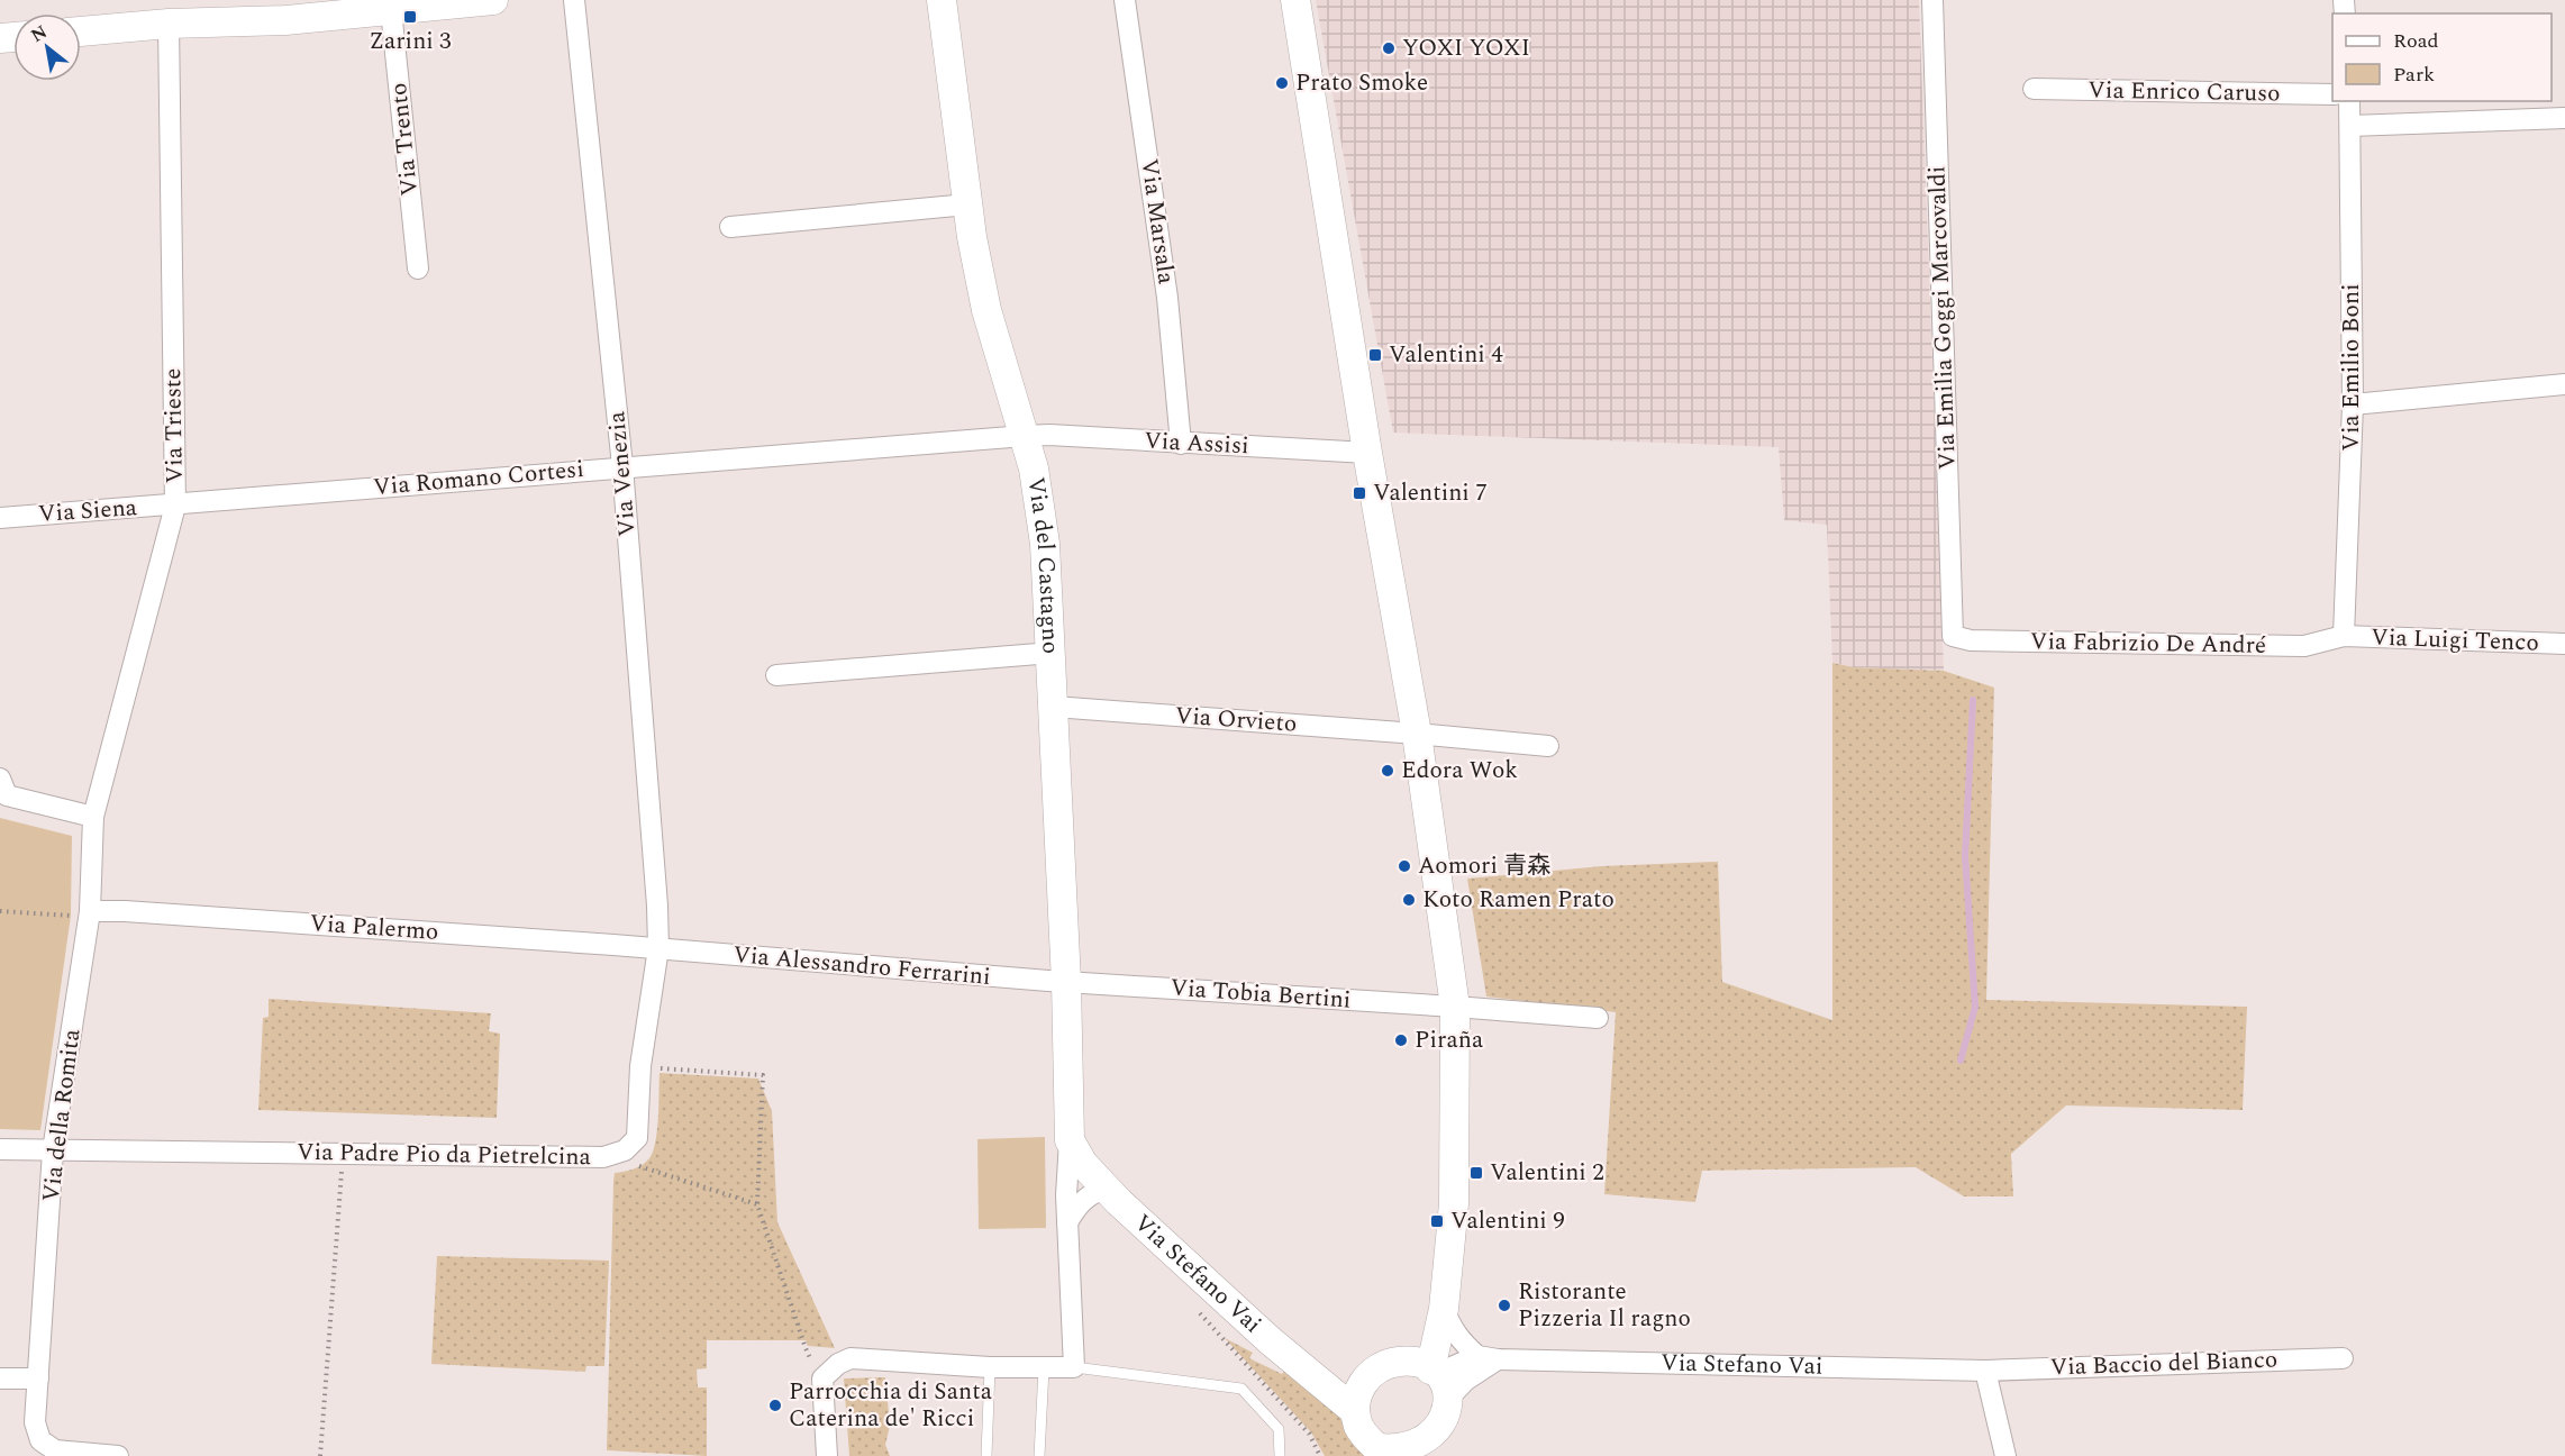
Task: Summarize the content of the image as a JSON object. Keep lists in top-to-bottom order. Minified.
{"streets":{"street":["Via Enrico Caruso","Via Trento","Via Marsala","Via Emilia Goggi Marcovaldi","Via Emilio Boni","Via Trieste","Via Assisi","Via Venezia","Via Romano Cortesi","Via Siena","Via del Castagno","Via Luigi Tenco","Via Fabrizio De André","Via Orvieto","Via Palermo","Via Alessandro Ferrarini","Via Tobia Bertini","Via della Romita","Via Padre Pio da Pietrelcina","Via Stefano Vai","Via Baccio del Bianco"]},"crossings":[["Via Marsala","Via Assisi"],["Via Emilia Goggi Marcovaldi","Via Fabrizio De André"],["Via Emilio Boni","Via Luigi Tenco"],["Via Emilio Boni","Via Fabrizio De André"],["Via Trieste","Via Romano Cortesi"],["Via Trieste","Via Siena"],["Via Trieste","Via della Romita"],["Via Assisi","Via Romano Cortesi"],["Via Assisi","Via del Castagno"],["Via Venezia","Via Romano Cortesi"],["Via Venezia","Via Palermo"],["Via Venezia","Via Alessandro Ferrarini"],["Via Venezia","Via Padre Pio da Pietrelcina"],["Via Romano Cortesi","Via Siena"],["Via Romano Cortesi","Via del Castagno"],["Via del Castagno","Via Orvieto"],["Via del Castagno","Via Alessandro Ferrarini"],["Via del Castagno","Via Tobia Bertini"],["Via Luigi Tenco","Via Fabrizio De André"],["Via Palermo","Via Alessandro Ferrarini"],["Via Palermo","Via della Romita"],["Via Palermo","Via Padre Pio da Pietrelcina"],["Via Alessandro Ferrarini","Via Tobia Bertini"],["Via Alessandro Ferrarini","Via Padre Pio da Pietrelcina"],["Via della Romita","Via Padre Pio da Pietrelcina"],["Via Stefano Vai","Via Baccio del Bianco"]],"places":{"transit":["Zarini 3","Valentini 4","Valentini 7","Valentini 2","Valentini 9"],"other":["YOXI YOXI","Prato Smoke","Edora Wok","Aomori 青森","Koto Ramen Prato","Piraña","Ristorante Pizzeria Il ragno","Parrocchia di Santa Caterina de' Ricci"]},"legend":["Road","Park"],"north":"top left"}
